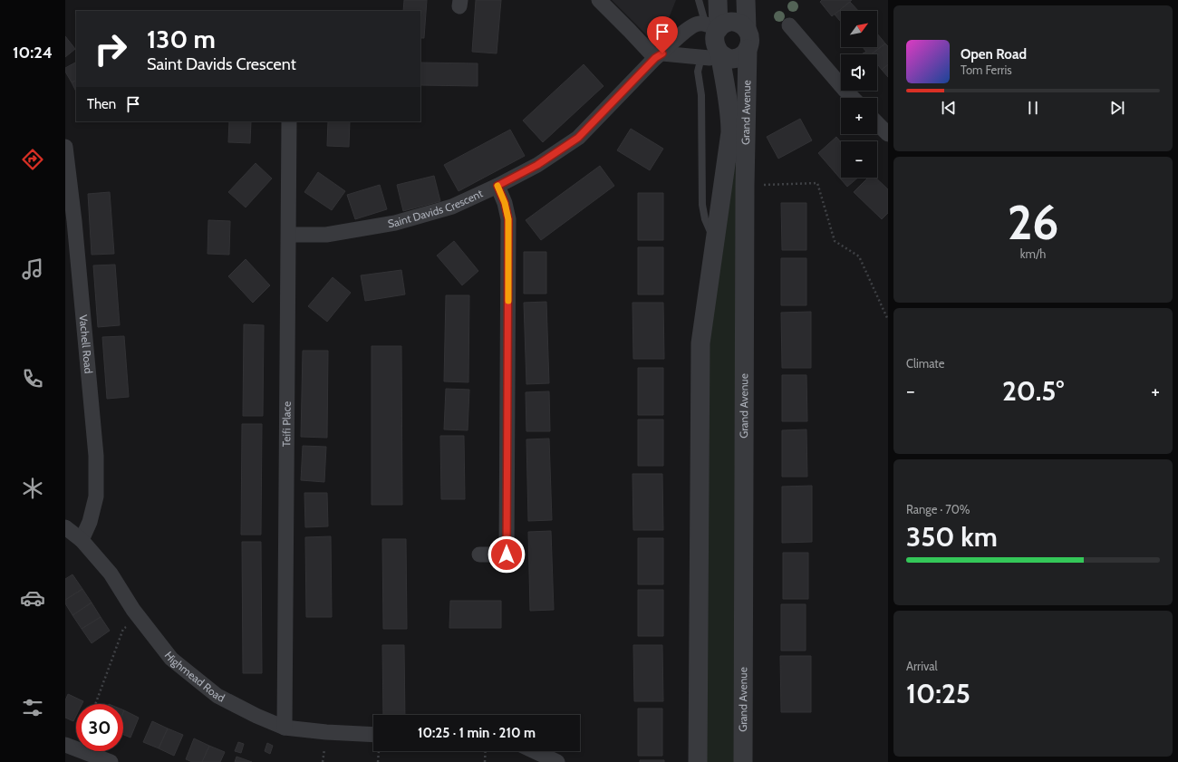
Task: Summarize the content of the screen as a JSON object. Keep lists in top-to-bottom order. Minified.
{"streets":{"street":["Grand Avenue","Saint Davids Crescent","Vachell Road","Teifi Place","Highmead Road"]},"crossings":[["Grand Avenue","Saint Davids Crescent"],["Saint Davids Crescent","Teifi Place"],["Vachell Road","Highmead Road"],["Teifi Place","Highmead Road"]],"north":"top right","page":{"tabs":"10:24","map_buttons":["+","−"],"turn":["130 m","Saint Davids Crescent"],"song":["Open Road","Tom Ferris"],"then":"Then","tile":[["26","km/h"],"Climate",["Range · 70%","350 km"],["Arrival","10:25"]],"heat":["−","20.5°","+"],"limit":"30","trip":"10:25 · 1 min · 210 m"}}
